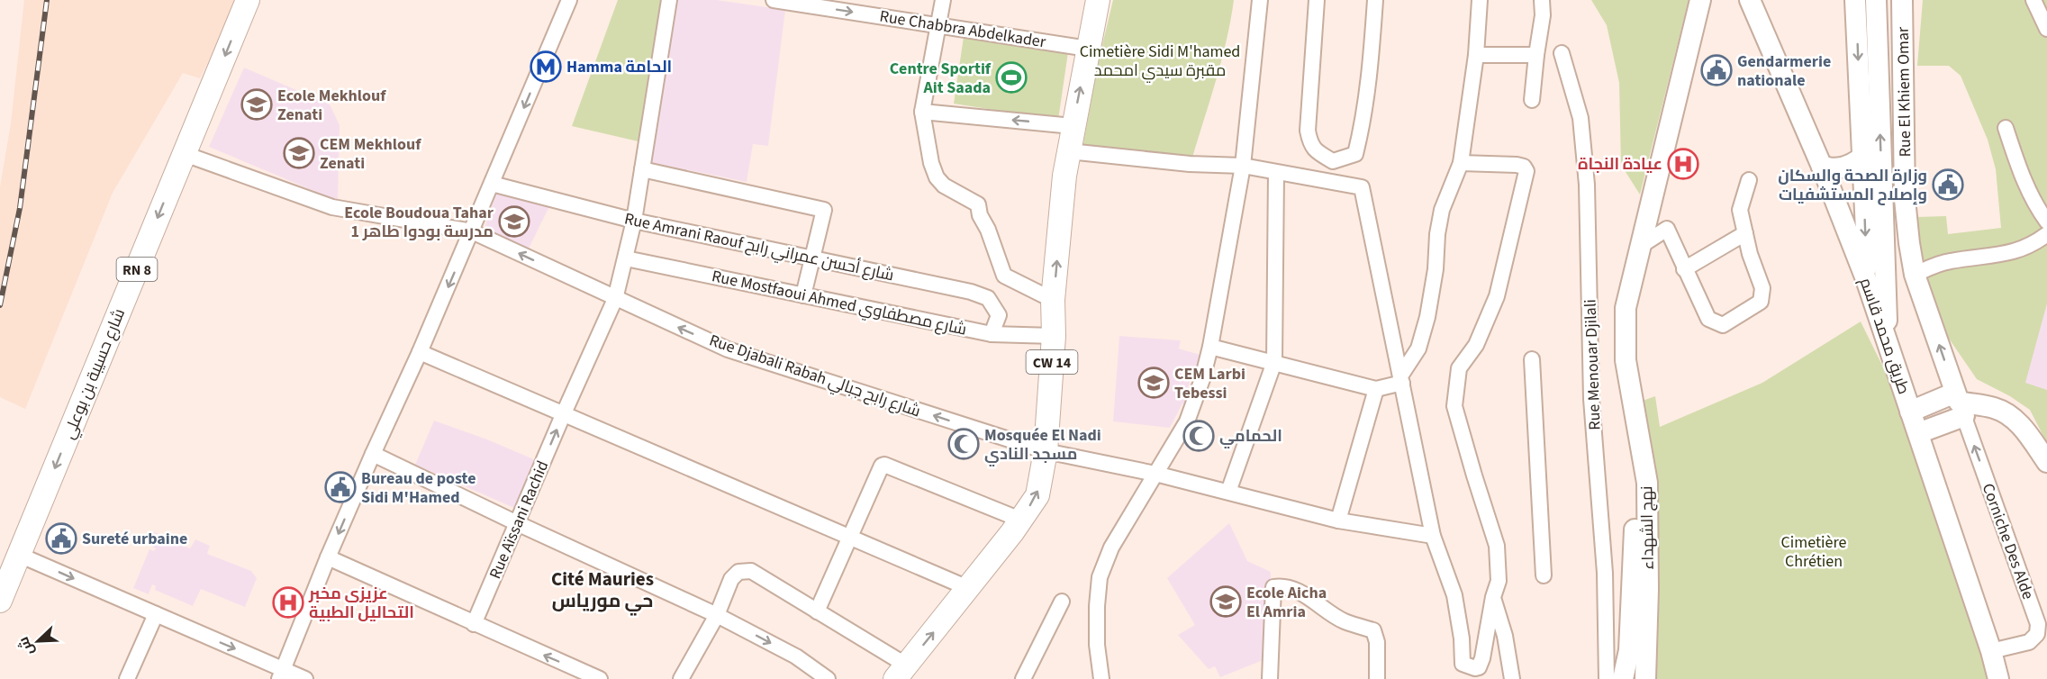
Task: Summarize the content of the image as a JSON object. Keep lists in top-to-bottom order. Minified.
{"streets":{"main road":["RN 8","CW 14","شارع حسيبة بن بوعلي"],"street":["Rue Chabbra Abdelkader","Rue El Khiem Omar","Rue Amrani Raouf شارع أحسن عمراني رابح","Rue Mostfaoui Ahmed شارع مصطفاوي","طريق محمد قاسم","Rue Menouar Djilali","Rue Djabali Rabah شارع رابح جبالي","Rue Aïssani Rachid","نهج الشهداء","Corniche Des Alde"]},"crossings":[["Rue Chabbra Abdelkader","CW 14"],["Rue El Khiem Omar","Corniche Des Alde"],["Rue Amrani Raouf شارع أحسن عمراني رابح","Rue Mostfaoui Ahmed شارع مصطفاوي"],["Rue Amrani Raouf شارع أحسن عمراني رابح","Rue Aïssani Rachid"],["RN 8","شارع حسيبة بن بوعلي"],["Rue Mostfaoui Ahmed شارع مصطفاوي","CW 14"],["Rue Mostfaoui Ahmed شارع مصطفاوي","Rue Aïssani Rachid"],["طريق محمد قاسم","Corniche Des Alde"],["CW 14","Rue Djabali Rabah شارع رابح جبالي"],["شارع حسيبة بن بوعلي","Rue Djabali Rabah شارع رابح جبالي"],["Rue Djabali Rabah شارع رابح جبالي","Rue Aïssani Rachid"]],"one_way":["Rue Chabbra Abdelkader","شارع حسيبة بن بوعلي","Corniche Des Alde"],"districts":["Cité Mauries حي مورياس"],"parks":["Cimetière Sidi M'hamed مقبرة سيدي امحمد","Cimetière Chrétien"],"places":{"metro station":["Hamma الحامة"],"public building":["Gendarmerie nationale","وزارة الصحة والسكان وإصلاح المستشفيات","Bureau de poste Sidi M'Hamed","Sureté urbaine"],"sports":["Centre Sportif Ait Saada"],"school or university":["Ecole Mekhlouf Zenati","CEM Mekhlouf Zenati","Ecole Boudoua Tahar 1 مدرسة بودوا طاهر","CEM Larbi Tebessi","Ecole Aicha El Amria"],"hospital":["عيادة النجاة","عزيزي مخبر التحاليل الطبية"],"mosque":["الحمامي","Mosquée El Nadi مسجد النادي"]},"north":"bottom left"}
